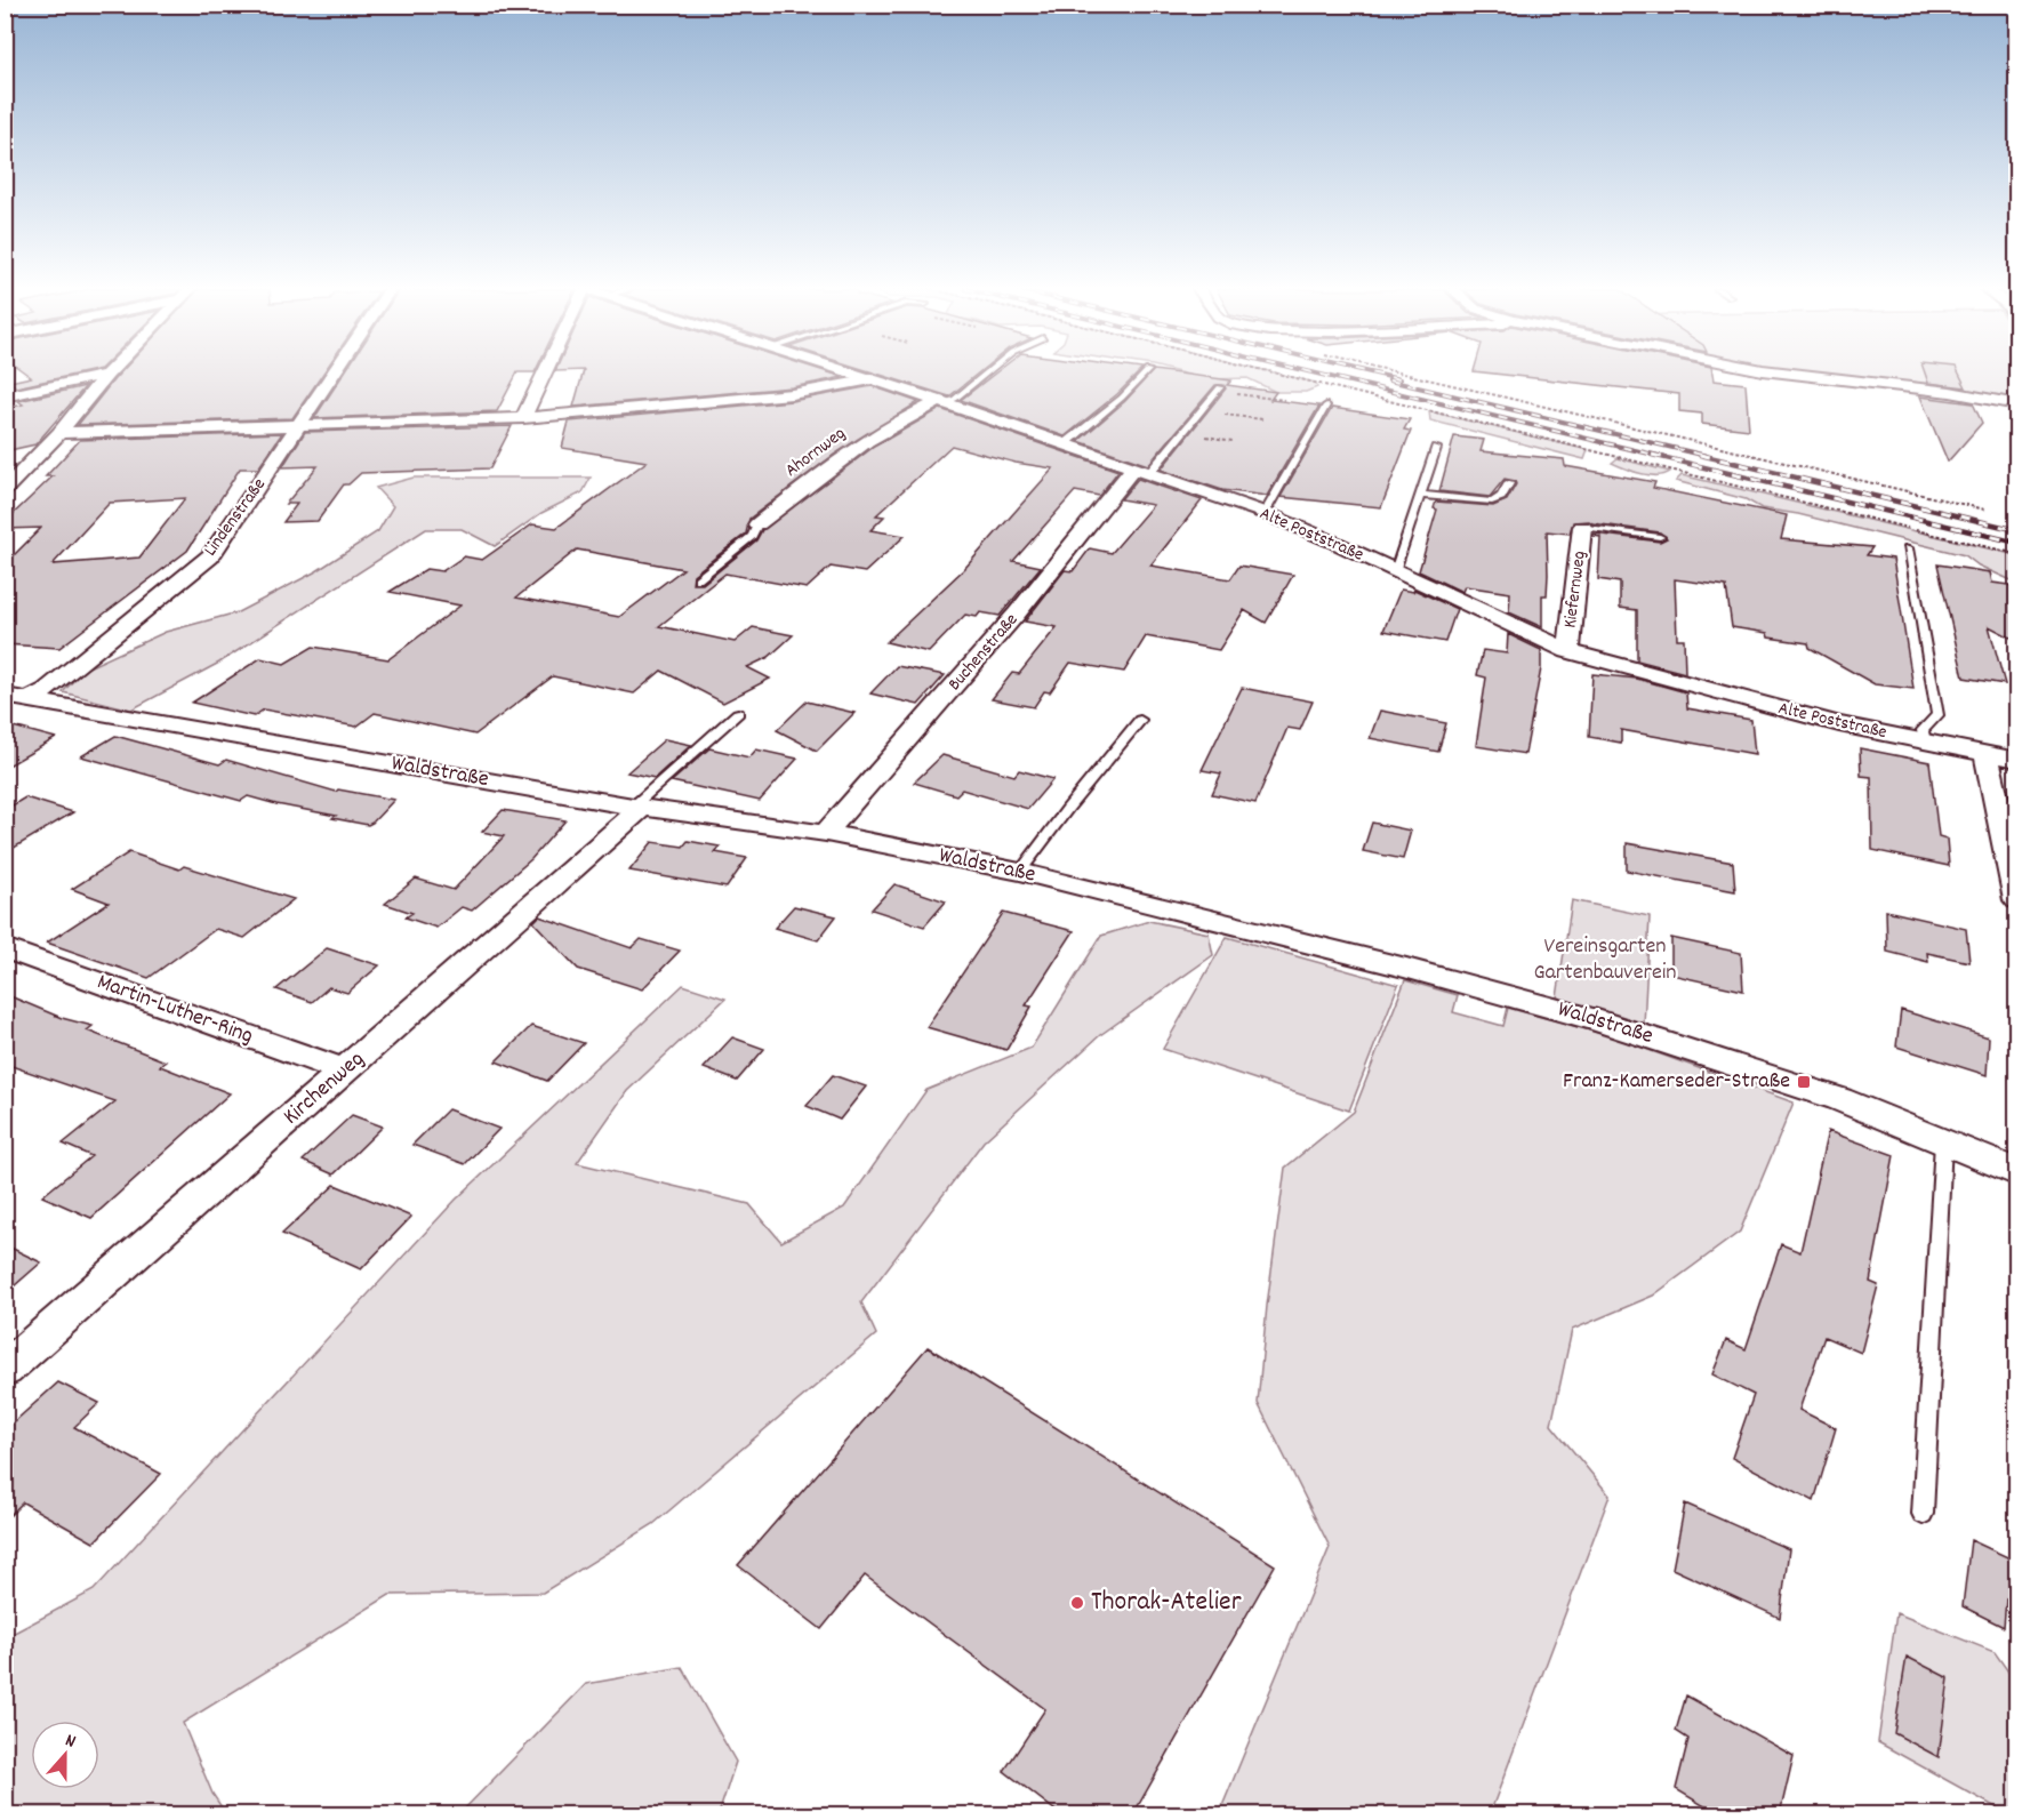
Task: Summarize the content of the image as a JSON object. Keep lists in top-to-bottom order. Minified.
{"streets":{"street":["Ahornweg","Lindenstraße","Alte Poststraße","Kiefernweg","Buchenstraße","Waldstraße","Martin-Luther-Ring","Kirchenweg"]},"crossings":[["Ahornweg","Alte Poststraße"],["Lindenstraße","Waldstraße"],["Alte Poststraße","Kiefernweg"],["Alte Poststraße","Buchenstraße"],["Buchenstraße","Waldstraße"],["Waldstraße","Kirchenweg"],["Martin-Luther-Ring","Kirchenweg"]],"parks":["Vereinsgarten Gartenbauverein"],"places":{"transit":["Franz-Kamerseder-Straße"],"other":["Thorak-Atelier"]},"north":"top"}
